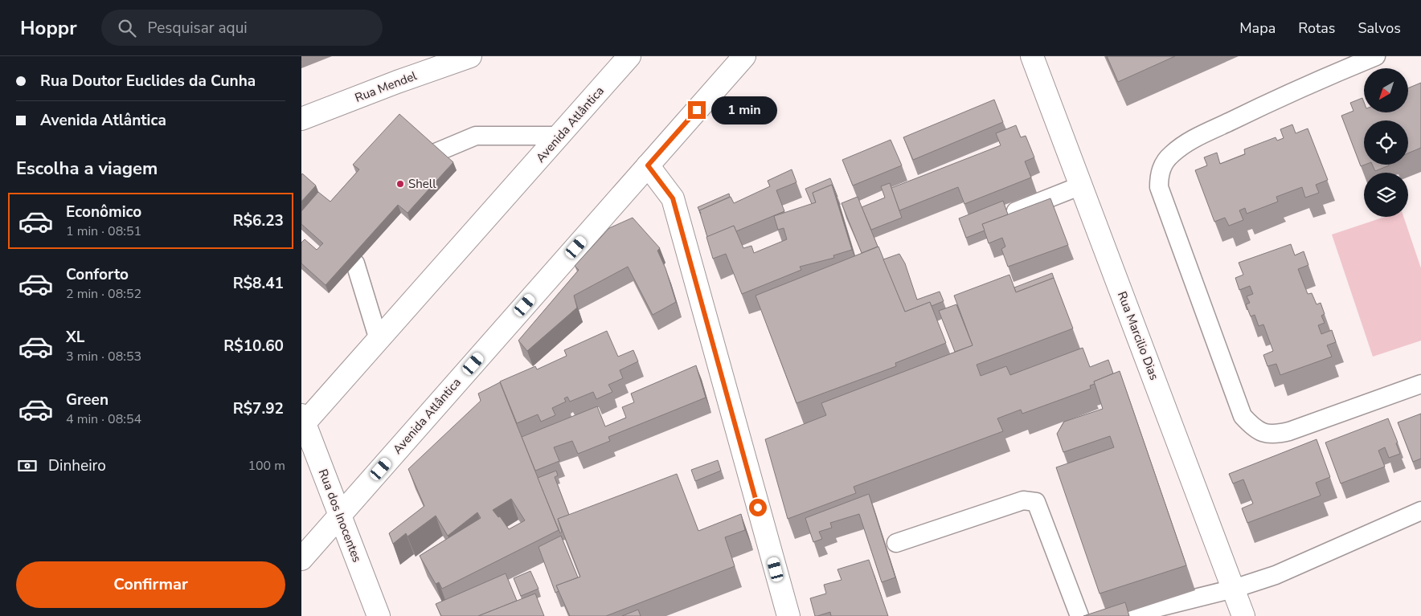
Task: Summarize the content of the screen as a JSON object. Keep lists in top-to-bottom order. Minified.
{"streets":{"street":["Rua Mendel","Avenida Atlântica","Rua Marcilio Dias","Rua dos Inocentes"]},"crossings":[["Avenida Atlântica","Rua dos Inocentes"]],"places":["Shell"],"north":"bottom left","page":{"header":"Hoppr","search":"Pesquisar aqui","nav":["Mapa","Rotas","Salvos"],"banner":["Rua Doutor Euclides da Cunha","Avenida Atlântica"],"bubble":"1 min","heading":"Escolha a viagem","list":[{"name":"Econômico","note":"1 min · 08:51","value":"R$6.23"},{"name":"Conforto","note":"2 min · 08:52","value":"R$8.41"},{"name":"XL","note":"3 min · 08:53","value":"R$10.60"},{"name":"Green","note":"4 min · 08:54","value":"R$7.92"}],"pay":["Dinheiro","100 m"],"buttons":"Confirmar"}}
